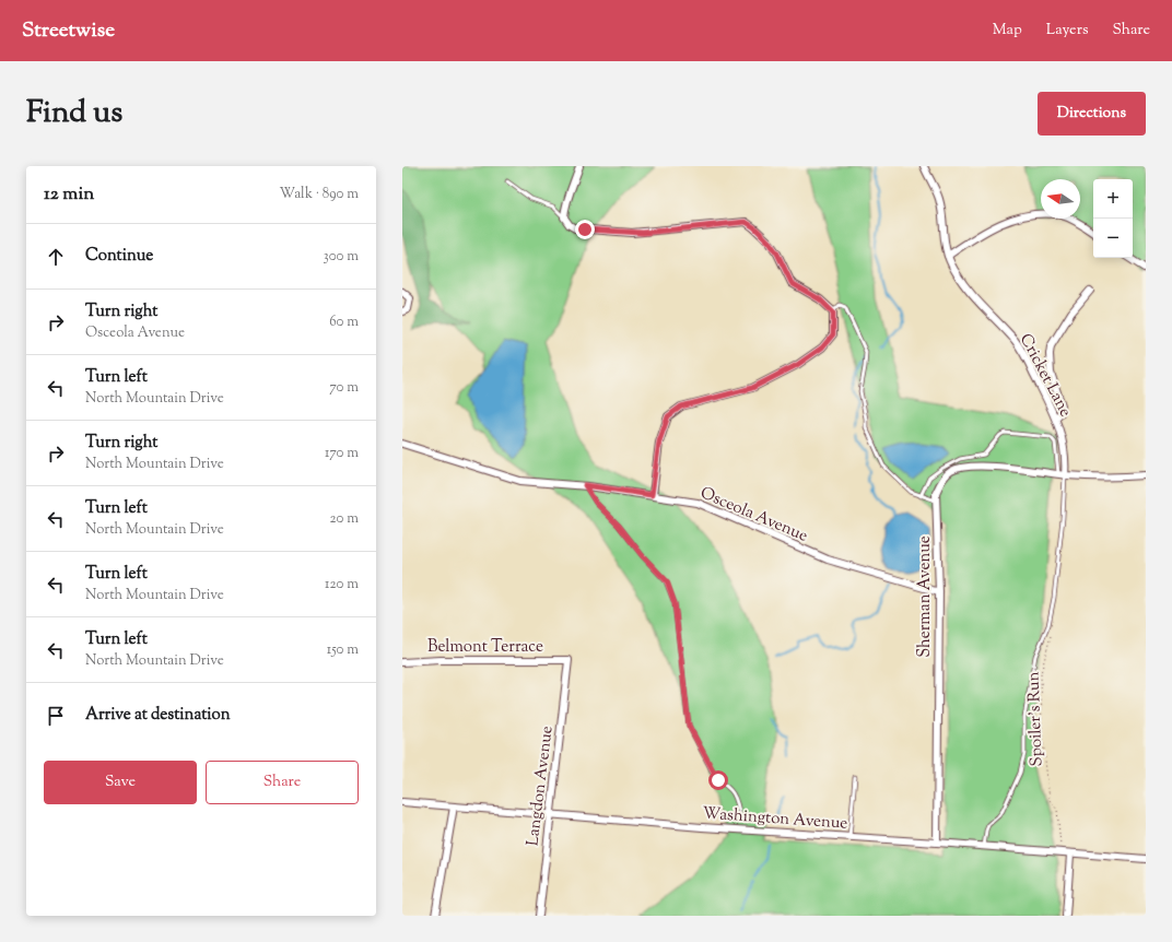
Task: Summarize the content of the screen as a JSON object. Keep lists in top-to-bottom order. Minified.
{"streets":{"street":["Cricket Lane","Osceola Avenue","Sherman Avenue","Belmont Terrace","Langdon Avenue","Washington Avenue"],"path":["Spoiler's Run"]},"crossings":[["Cricket Lane","Sherman Avenue"],["Osceola Avenue","Sherman Avenue"],["Sherman Avenue","Washington Avenue"],["Belmont Terrace","Langdon Avenue"],["Spoiler's Run","Washington Avenue"],["Langdon Avenue","Washington Avenue"]],"north":"left","page":{"header":"Streetwise","nav":["Map","Layers","Share"],"title":"Find us","buttons":["Directions",["Save","Share"]],"heading":["12 min","Walk · 890 m"],"map_buttons":["+","−"],"list":[["Continue","300 m"],["Turn right","Osceola Avenue","60 m"],["Turn left","North Mountain Drive","70 m"],["Turn right","North Mountain Drive","170 m"],["Turn left","North Mountain Drive","20 m"],["Turn left","North Mountain Drive","120 m"],["Turn left","North Mountain Drive","150 m"],"Arrive at destination"]}}
